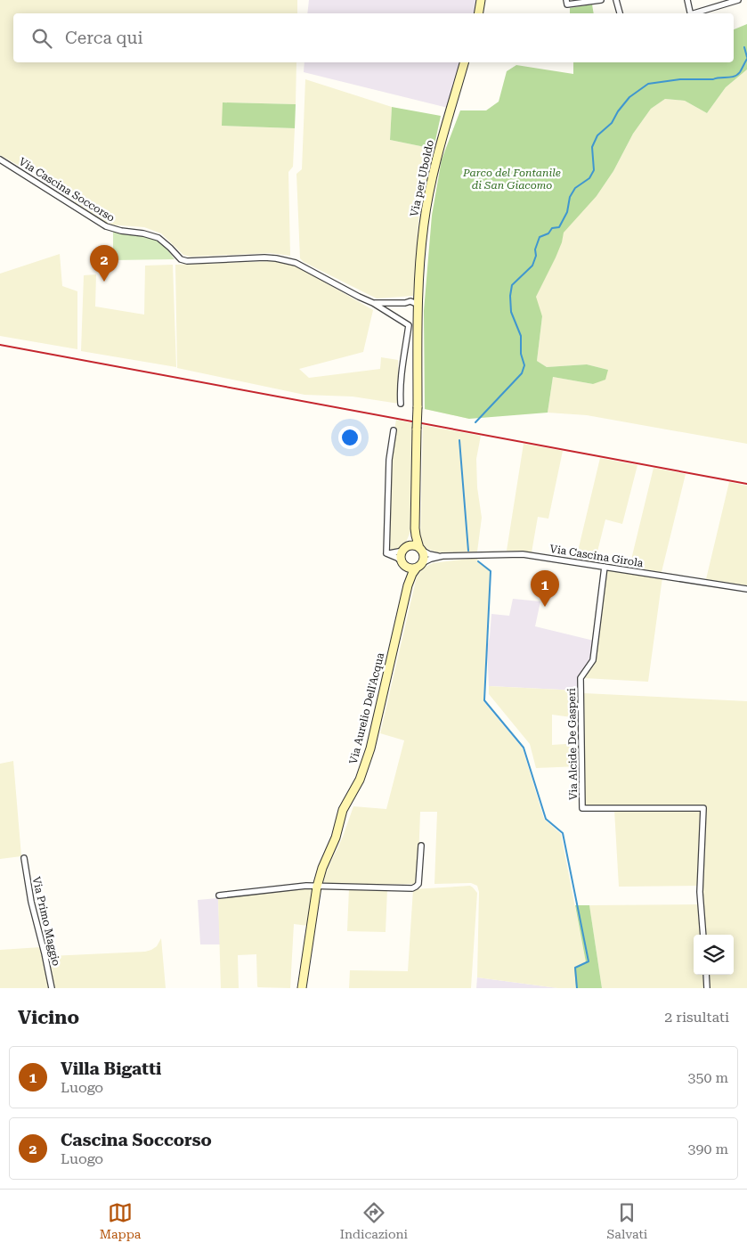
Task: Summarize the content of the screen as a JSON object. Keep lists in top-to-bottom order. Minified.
{"streets":{"street":["Via per Uboldo","Via Cascina Soccorso","Via Cascina Girola","Via Aurelio Dell'Acqua","Via Alcide De Gasperi","Via Primo Maggio"]},"crossings":[["Via per Uboldo","Via Cascina Soccorso"],["Via Cascina Girola","Via Aurelio Dell'Acqua"],["Via Cascina Girola","Via Alcide De Gasperi"]],"parks":["Parco del Fontanile di San Giacomo"],"page":{"search":"Cerca qui","pins":["2","1"],"heading":["Vicino","2 risultati"],"list":[{"mark":"1","name":"Villa Bigatti","note":"Luogo","value":"350 m"},{"mark":"2","name":"Cascina Soccorso","note":"Luogo","value":"390 m"}],"nav":["Mappa","Indicazioni","Salvati"]}}
